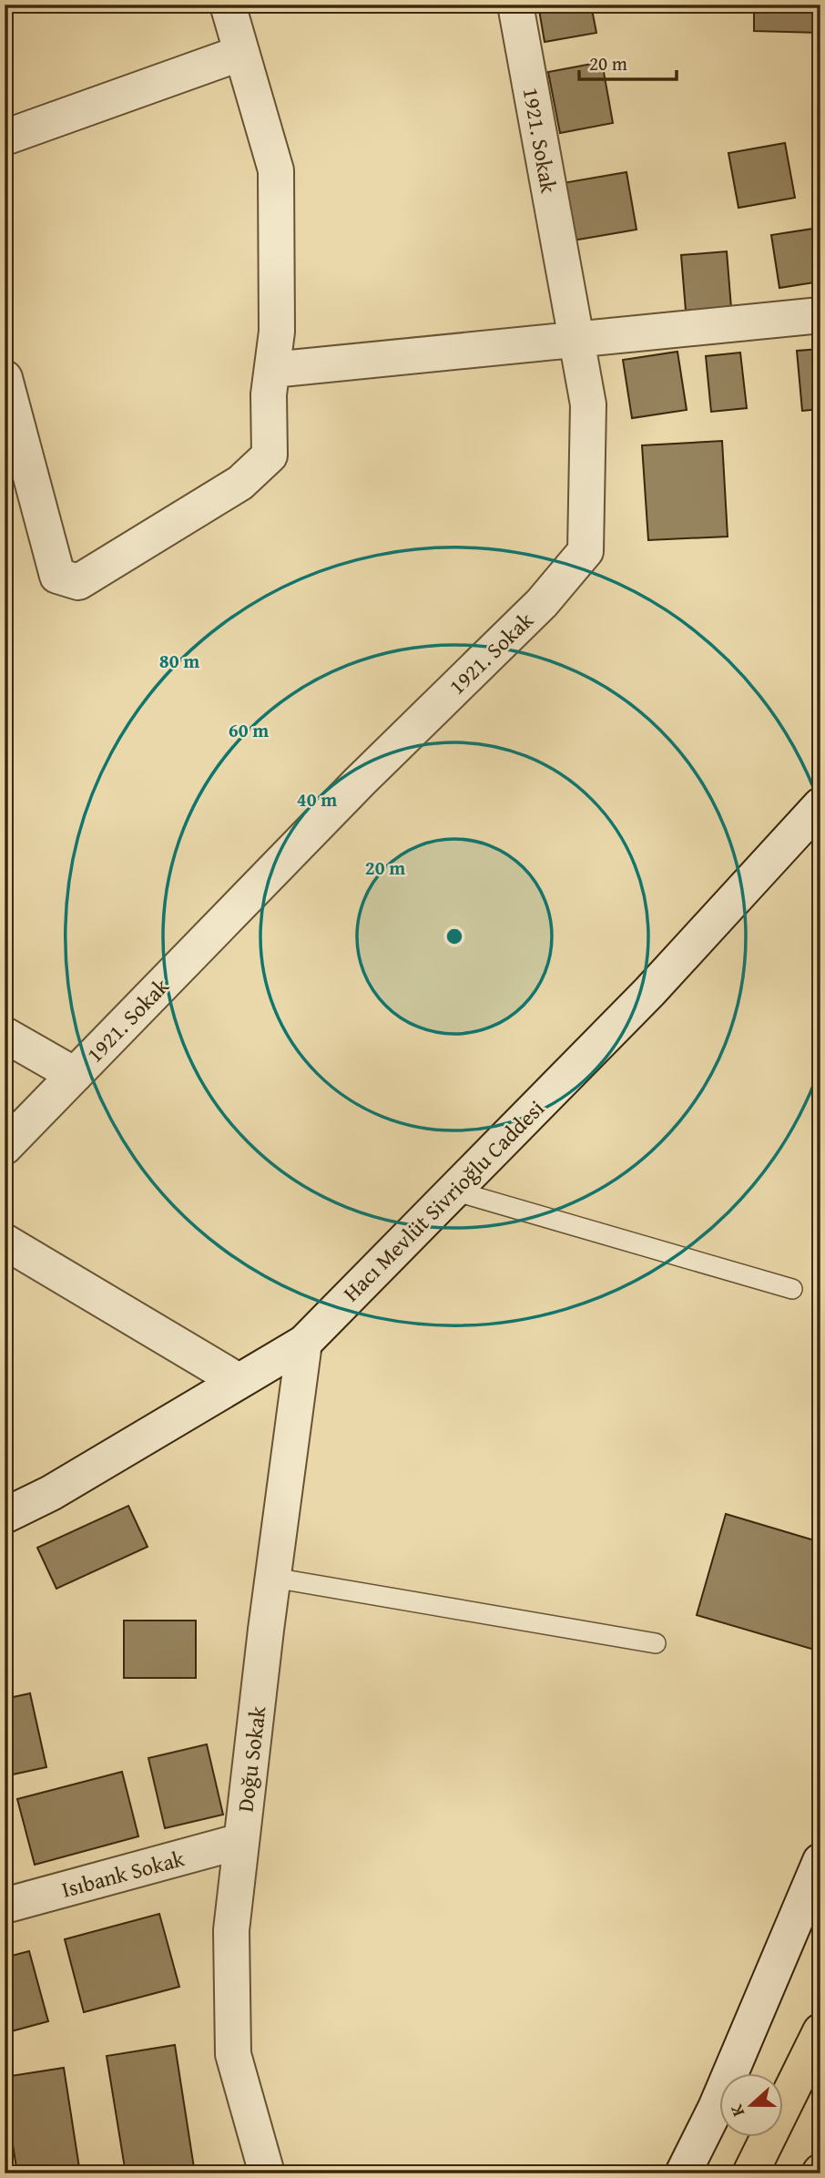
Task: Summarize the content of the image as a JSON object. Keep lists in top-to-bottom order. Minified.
{"streets":{"street":["1921. Sokak","Hacı Mevlüt Sivrioğlu Caddesi","Doğu Sokak","Isıbank Sokak"]},"crossings":[["Hacı Mevlüt Sivrioğlu Caddesi","Doğu Sokak"],["Doğu Sokak","Isıbank Sokak"]],"scale_bar":"20 m","north":"left","rings":["80 m","60 m","40 m","20 m"]}
